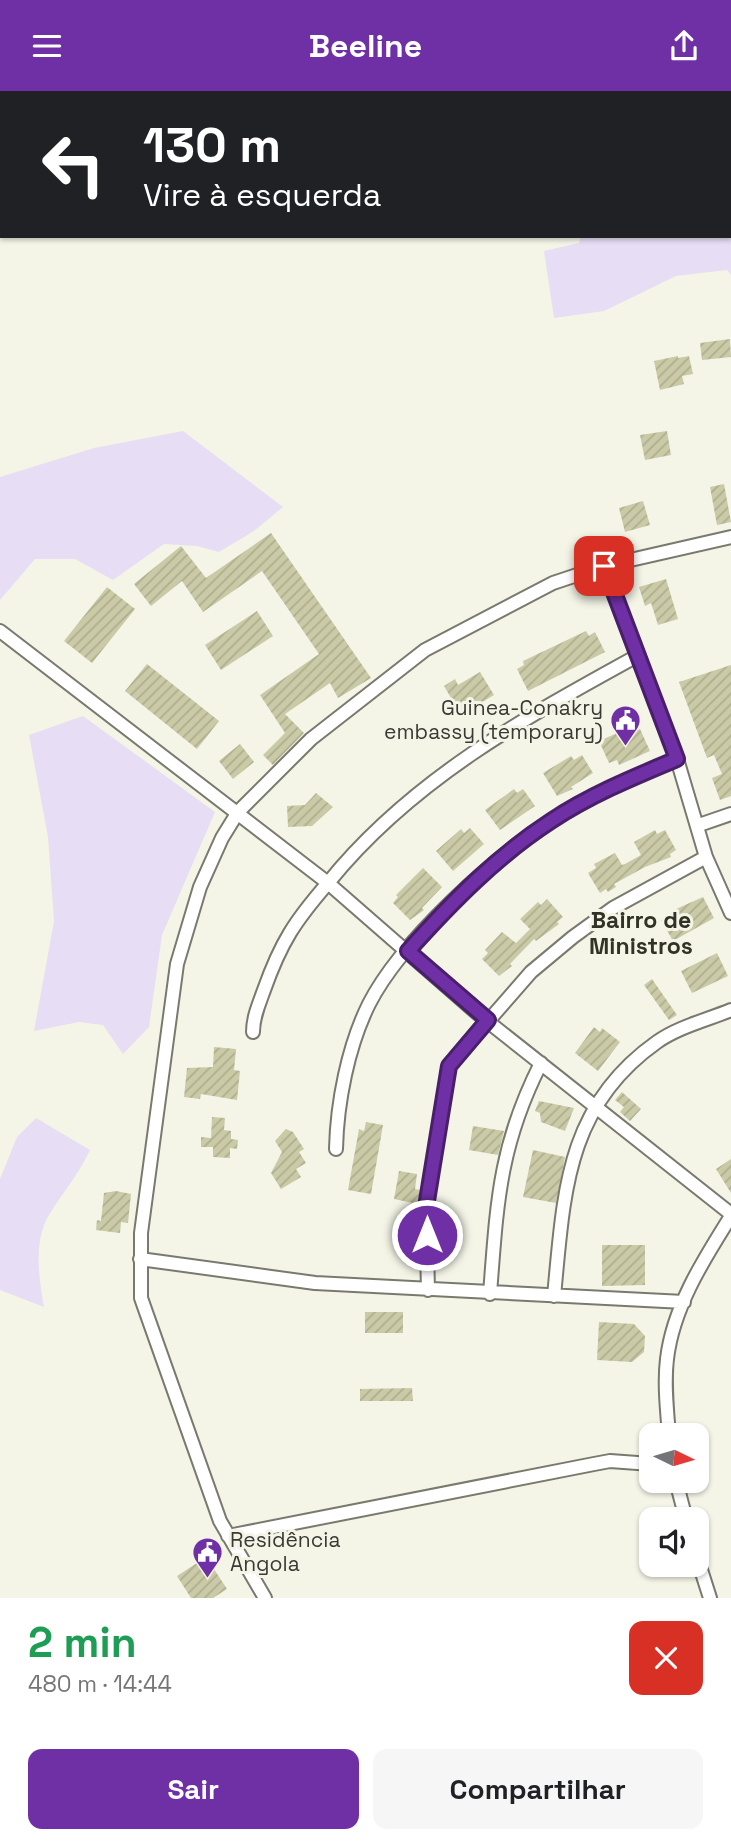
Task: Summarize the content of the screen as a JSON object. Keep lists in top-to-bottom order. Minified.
{"districts":["Bairro de Ministros"],"places":{"public building":["Guinea-Conakry embassy (temporary)","Residência Angola"]},"north":"right","page":{"header":"Beeline","turn":["130 m","Vire à esquerda"],"heading":["2 min","480 m · 14:44"],"buttons":["Sair","Compartilhar"]}}
